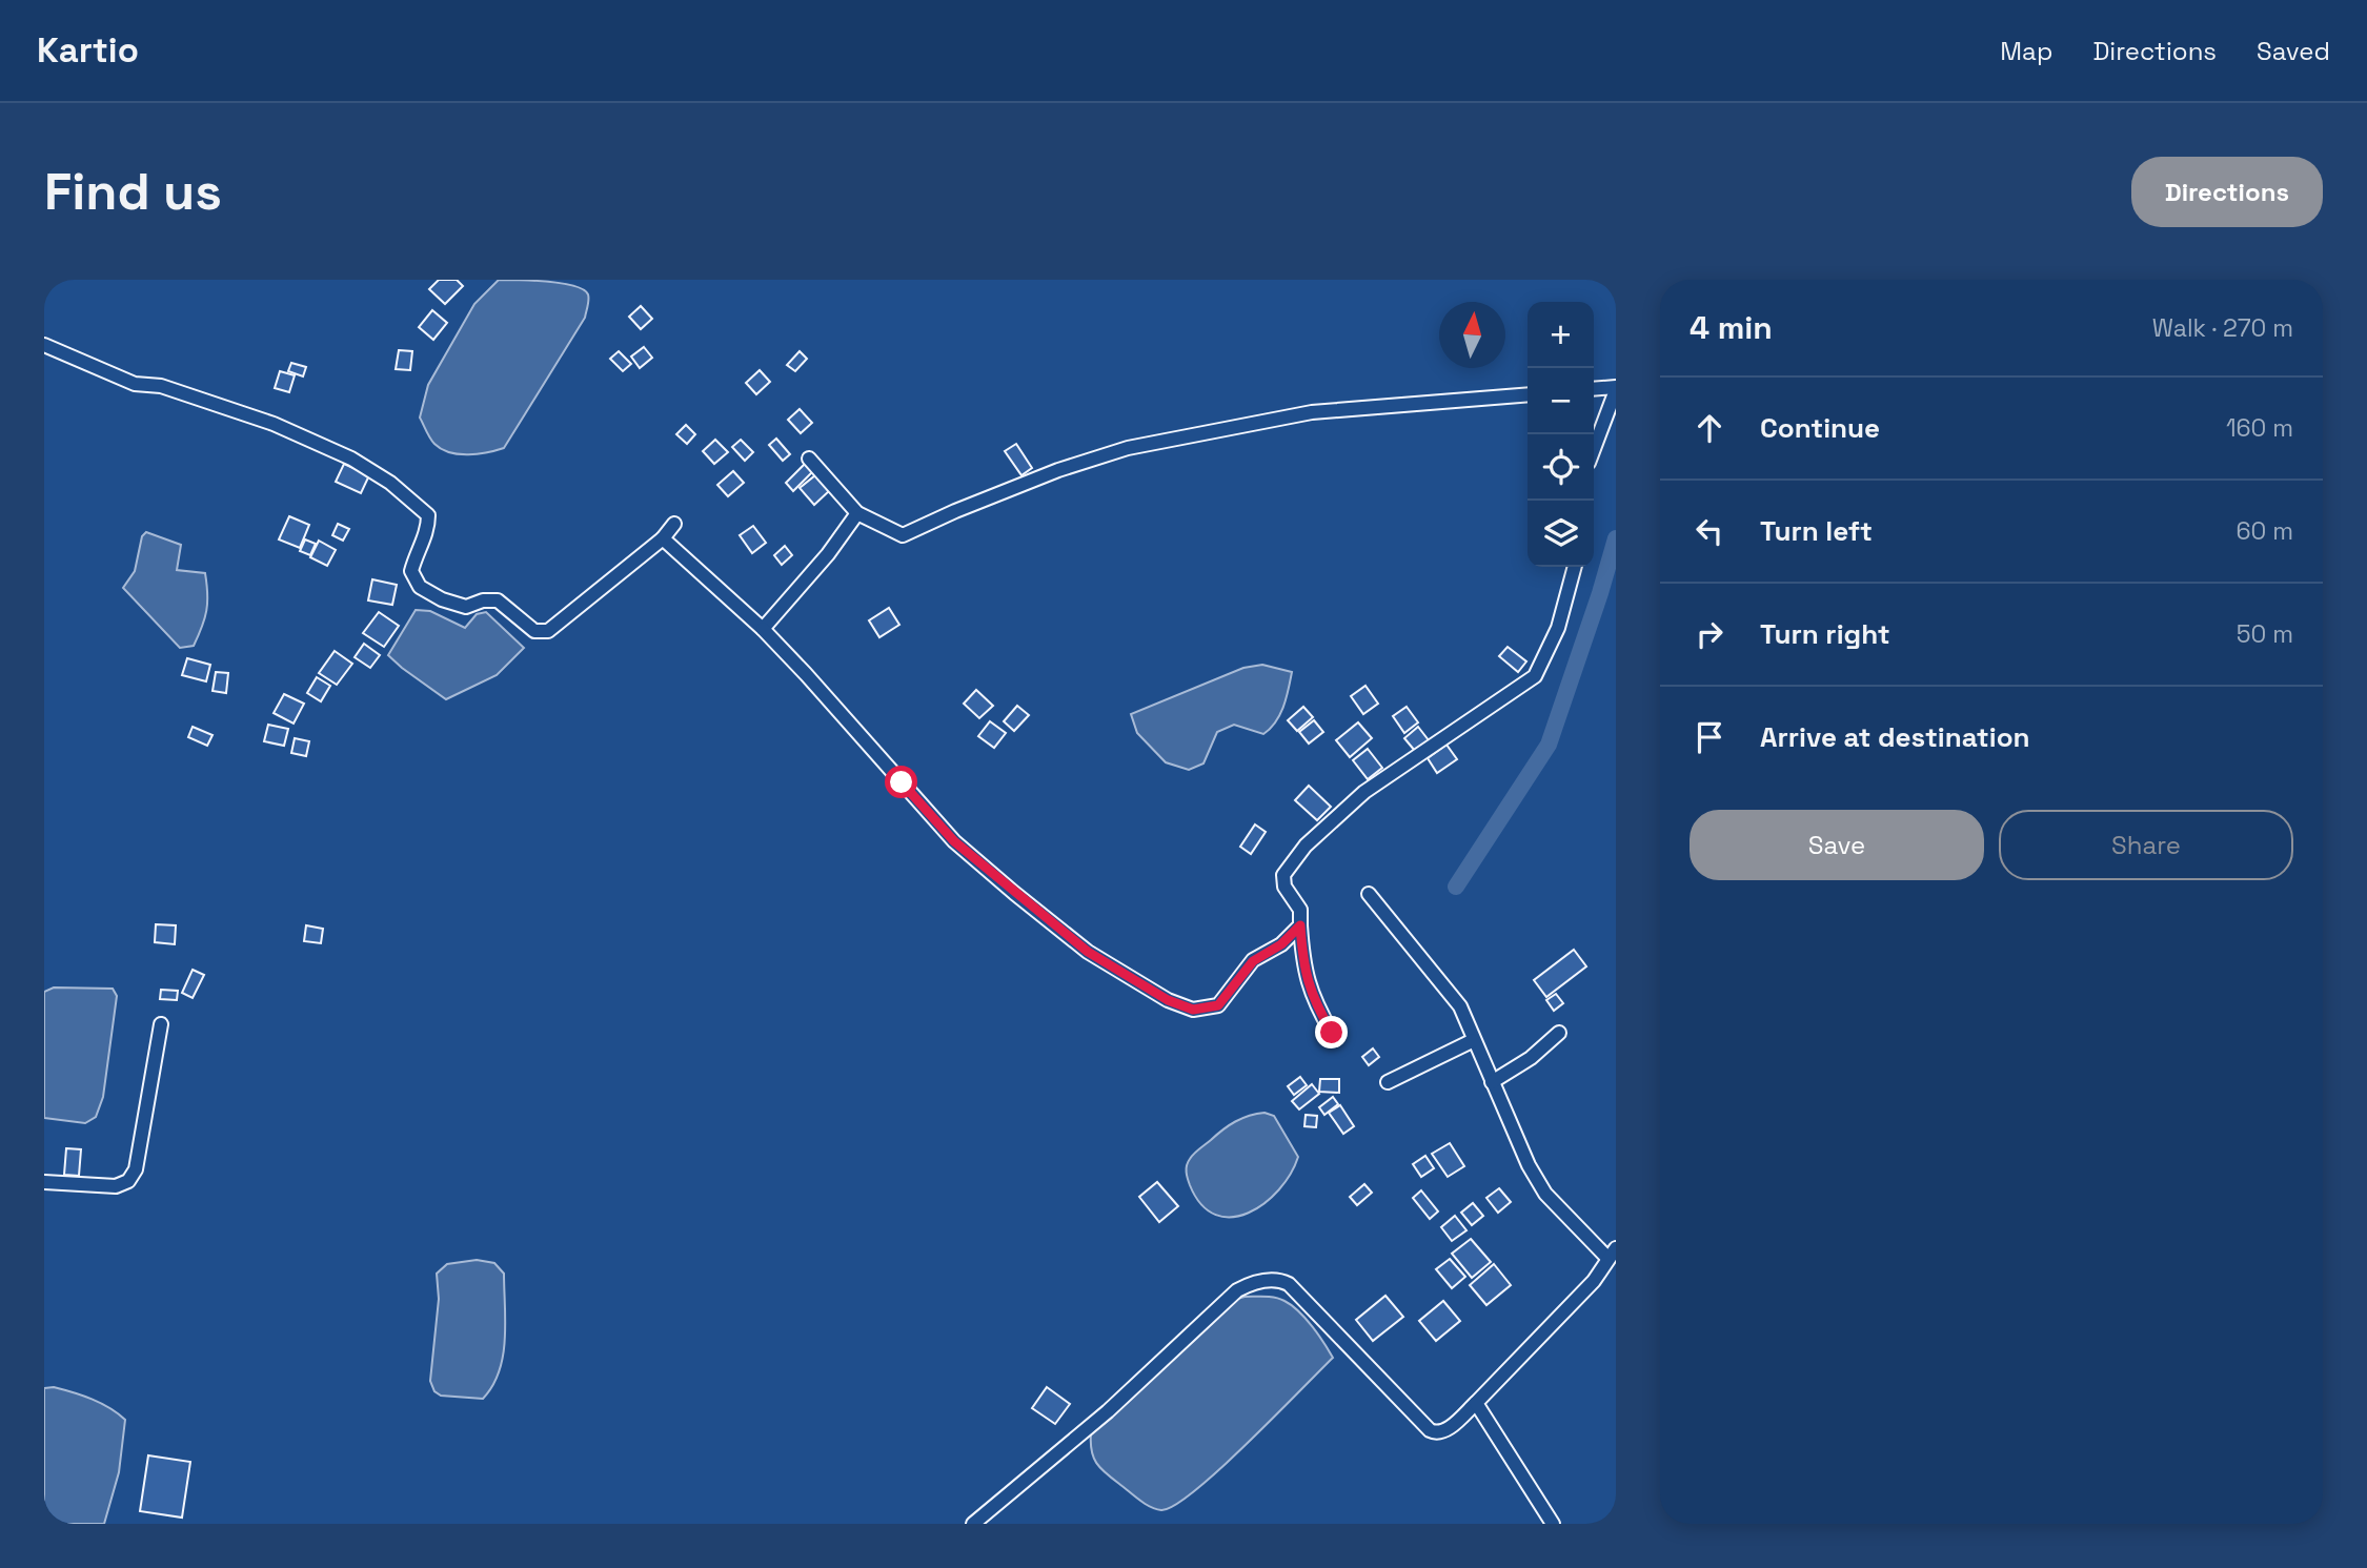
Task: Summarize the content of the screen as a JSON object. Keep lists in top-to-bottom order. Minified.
{"north":"top","page":{"header":"Kartio","nav":["Map","Directions","Saved"],"buttons":["Directions",["Save","Share"]],"title":"Find us","heading":["4 min","Walk · 270 m"],"map_buttons":["+","−"],"list":[["Continue","160 m"],["Turn left","60 m"],["Turn right","50 m"],"Arrive at destination"]}}
